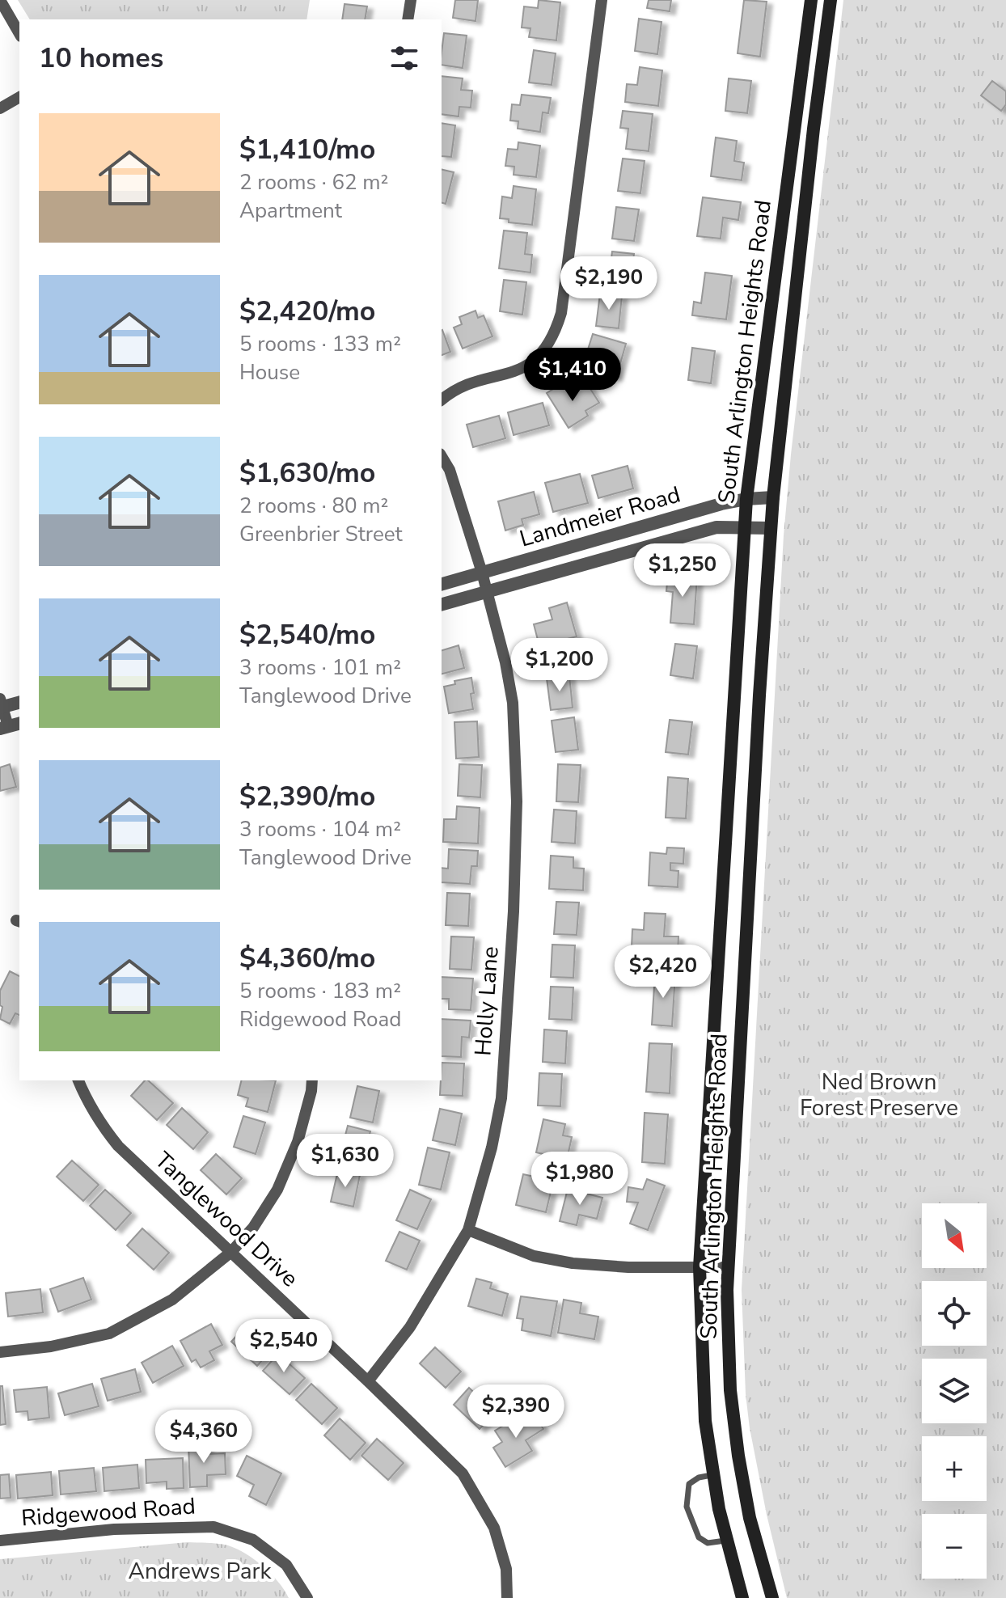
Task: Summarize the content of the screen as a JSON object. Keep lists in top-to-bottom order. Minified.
{"streets":{"main road":["South Arlington Heights Road"],"street":["Landmeier Road","Holly Lane","Tanglewood Drive","Ridgewood Road"]},"crossings":[["South Arlington Heights Road","Landmeier Road"],["Landmeier Road","Holly Lane"],["Holly Lane","Tanglewood Drive"]],"parks":["Ned Brown Forest Preserve","Andrews Park"],"north":"bottom right","page":{"heading":"10 homes","list":[{"name":"$1,410/mo","note":"2 rooms · 62 m² · Apartment"},{"name":"$2,420/mo","note":"5 rooms · 133 m² · House"},{"name":"$1,630/mo","note":"2 rooms · 80 m² · Greenbrier Street"},{"name":"$2,540/mo","note":"3 rooms · 101 m² · Tanglewood Drive"},{"name":"$2,390/mo","note":"3 rooms · 104 m² · Tanglewood Drive"},{"name":"$4,360/mo","note":"5 rooms · 183 m² · Ridgewood Road"}],"price":["$2,190","$1,410","$1,250","$1,200","$2,420","$1,630","$1,980","$2,540","$2,390","$4,360"],"map_buttons":["+","−"]}}
